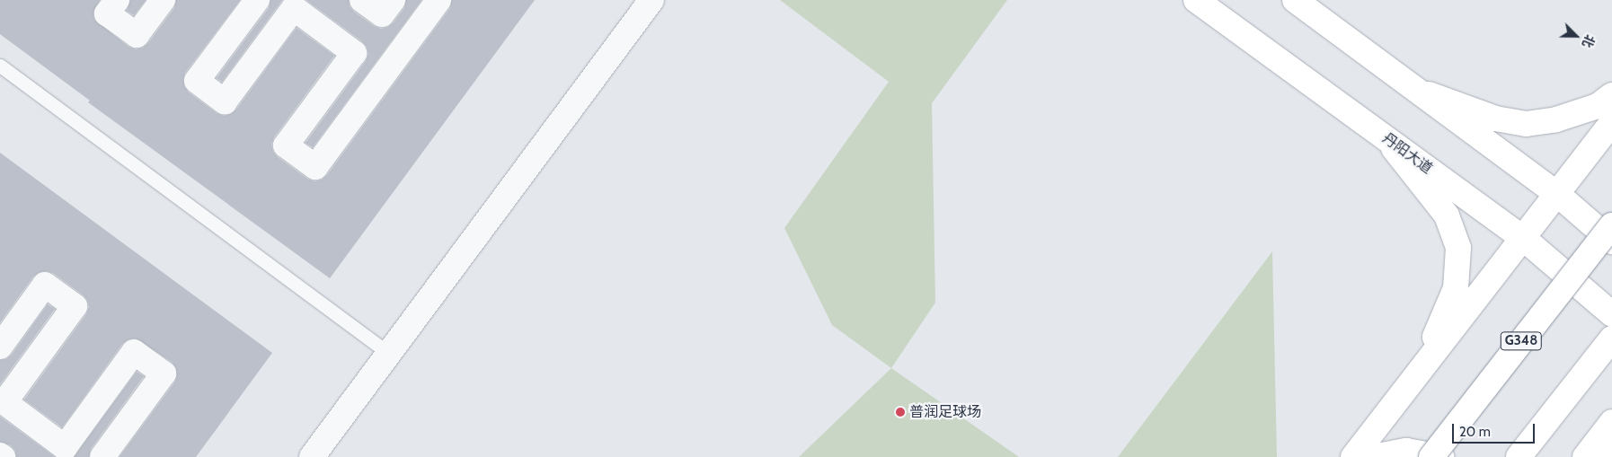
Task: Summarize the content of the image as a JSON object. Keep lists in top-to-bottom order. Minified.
{"streets":{"main road":["丹阳大道","G348"]},"places":["普润足球场"],"scale_bar":"20 m","north":"bottom right"}
